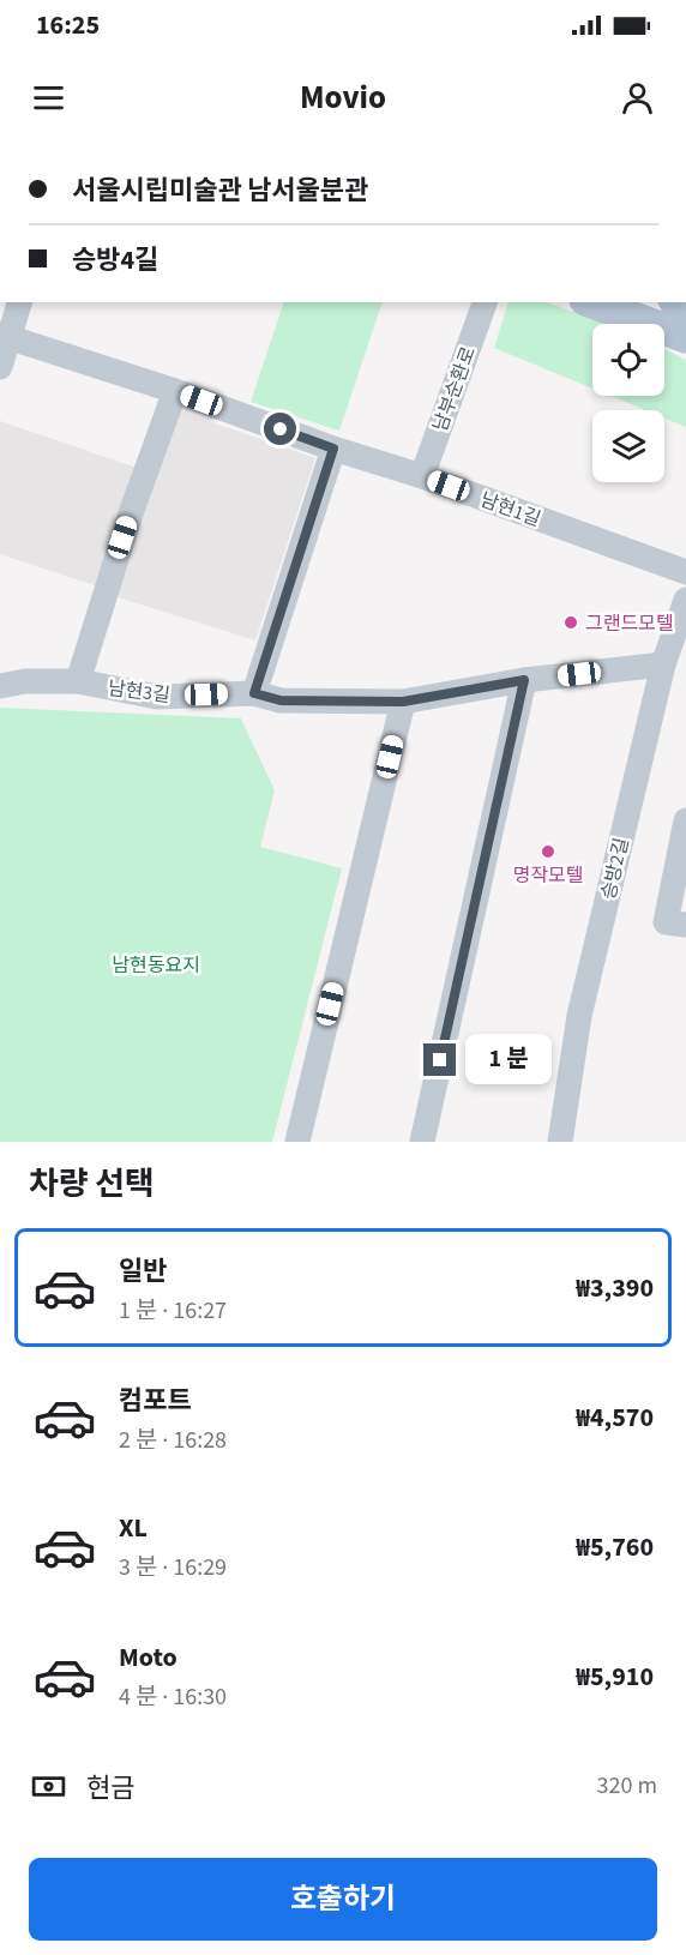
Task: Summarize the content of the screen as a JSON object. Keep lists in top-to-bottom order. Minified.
{"streets":{"street":["남부순환로","남현1길","남현3길","승방2길"]},"crossings":[["남부순환로","남현1길"],["남현3길","승방2길"]],"parks":["남현동요지"],"places":["그랜드모텔","명작모텔"],"page":{"status":"16:25","header":"Movio","banner":["서울시립미술관 남서울분관","승방4길"],"bubble":"1 분","heading":"차량 선택","list":[{"name":"일반","note":"1 분 · 16:27","value":"₩3,390"},{"name":"컴포트","note":"2 분 · 16:28","value":"₩4,570"},{"name":"XL","note":"3 분 · 16:29","value":"₩5,760"},{"name":"Moto","note":"4 분 · 16:30","value":"₩5,910"}],"pay":["현금","320 m"],"buttons":"호출하기"}}
